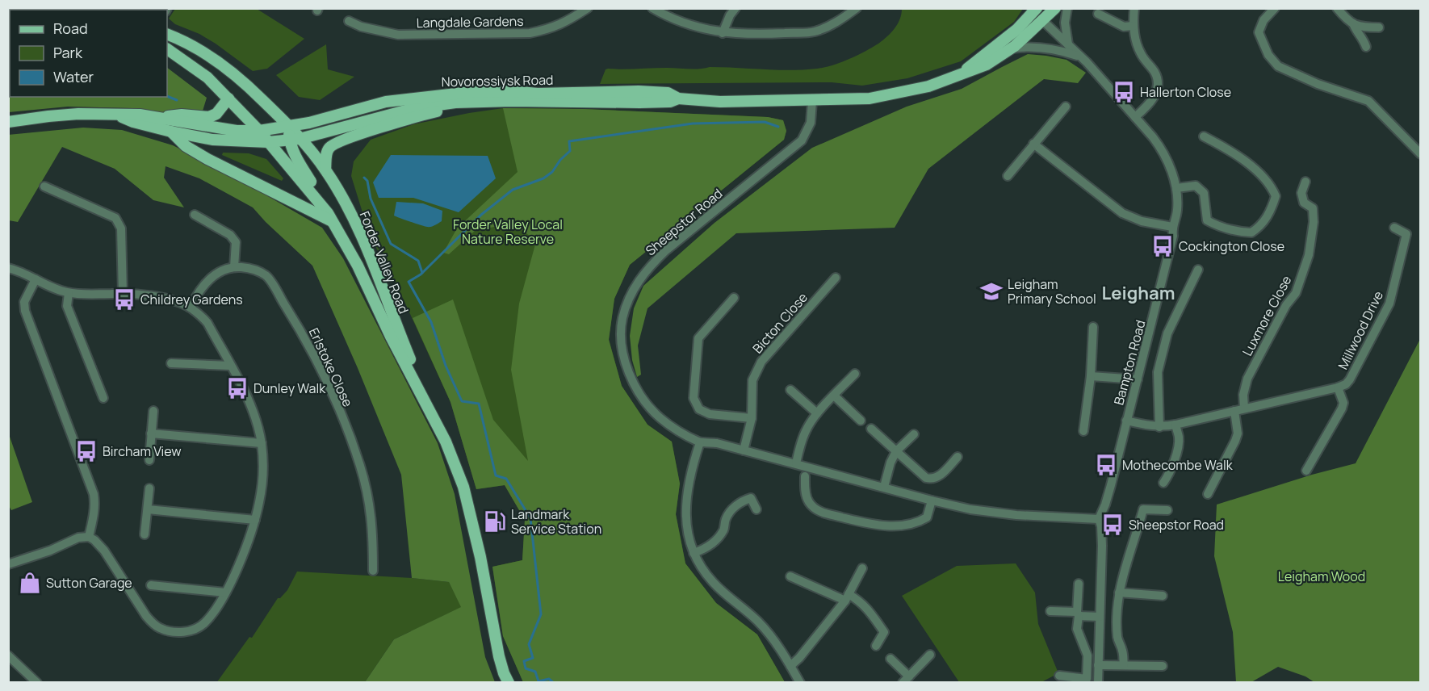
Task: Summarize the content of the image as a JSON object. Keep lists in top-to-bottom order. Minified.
{"streets":{"main road":["Novorossiysk Road","Forder Valley Road"],"street":["Langdale Gardens","Sheepstor Road","Luxmore Close","Bicton Close","Millwood Drive","Bampton Road","Erlstoke Close"]},"crossings":[["Novorossiysk Road","Sheepstor Road"],["Novorossiysk Road","Forder Valley Road"],["Novorossiysk Road","Bampton Road"],["Sheepstor Road","Bicton Close"],["Sheepstor Road","Bampton Road"],["Luxmore Close","Millwood Drive"],["Millwood Drive","Bampton Road"]],"districts":["Leigham"],"parks":["Forder Valley Local Nature Reserve","Leigham Wood"],"places":{"bus stop":["Hallerton Close","Cockington Close","Childrey Gardens","Dunley Walk","Bircham View","Mothecombe Walk","Sheepstor Road"],"school or university":["Leigham Primary School"],"fuel station":["Landmark Service Station"],"shop":["Sutton Garage"]},"legend":["Road","Park","Water"]}
